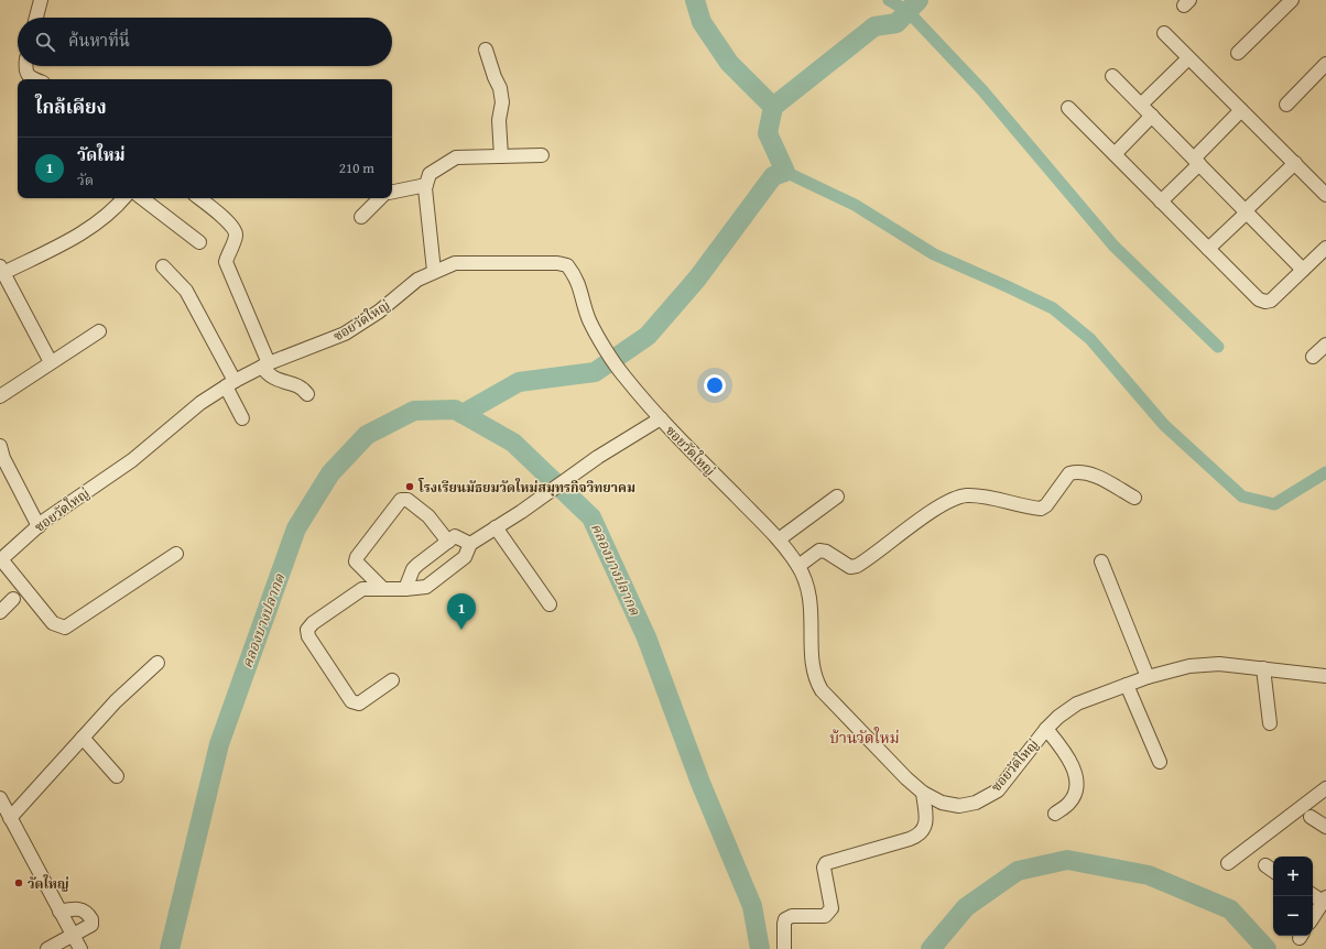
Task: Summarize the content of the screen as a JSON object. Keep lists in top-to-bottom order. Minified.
{"streets":{"street":["ซอยวัดใหญ่"]},"districts":["บ้านวัดใหม่"],"water":["คลองบางปลากด"],"places":["โรงเรียนมัธยมวัดใหม่สมุทรกิจวิทยาคม","วัดใหญ่"],"page":{"search":"ค้นหาที่นี่","heading":"ใกล้เคียง","list":[{"mark":"1","name":"วัดใหม่","note":"วัด","value":"210 m"}],"pins":"1","map_buttons":["+","−"]}}
